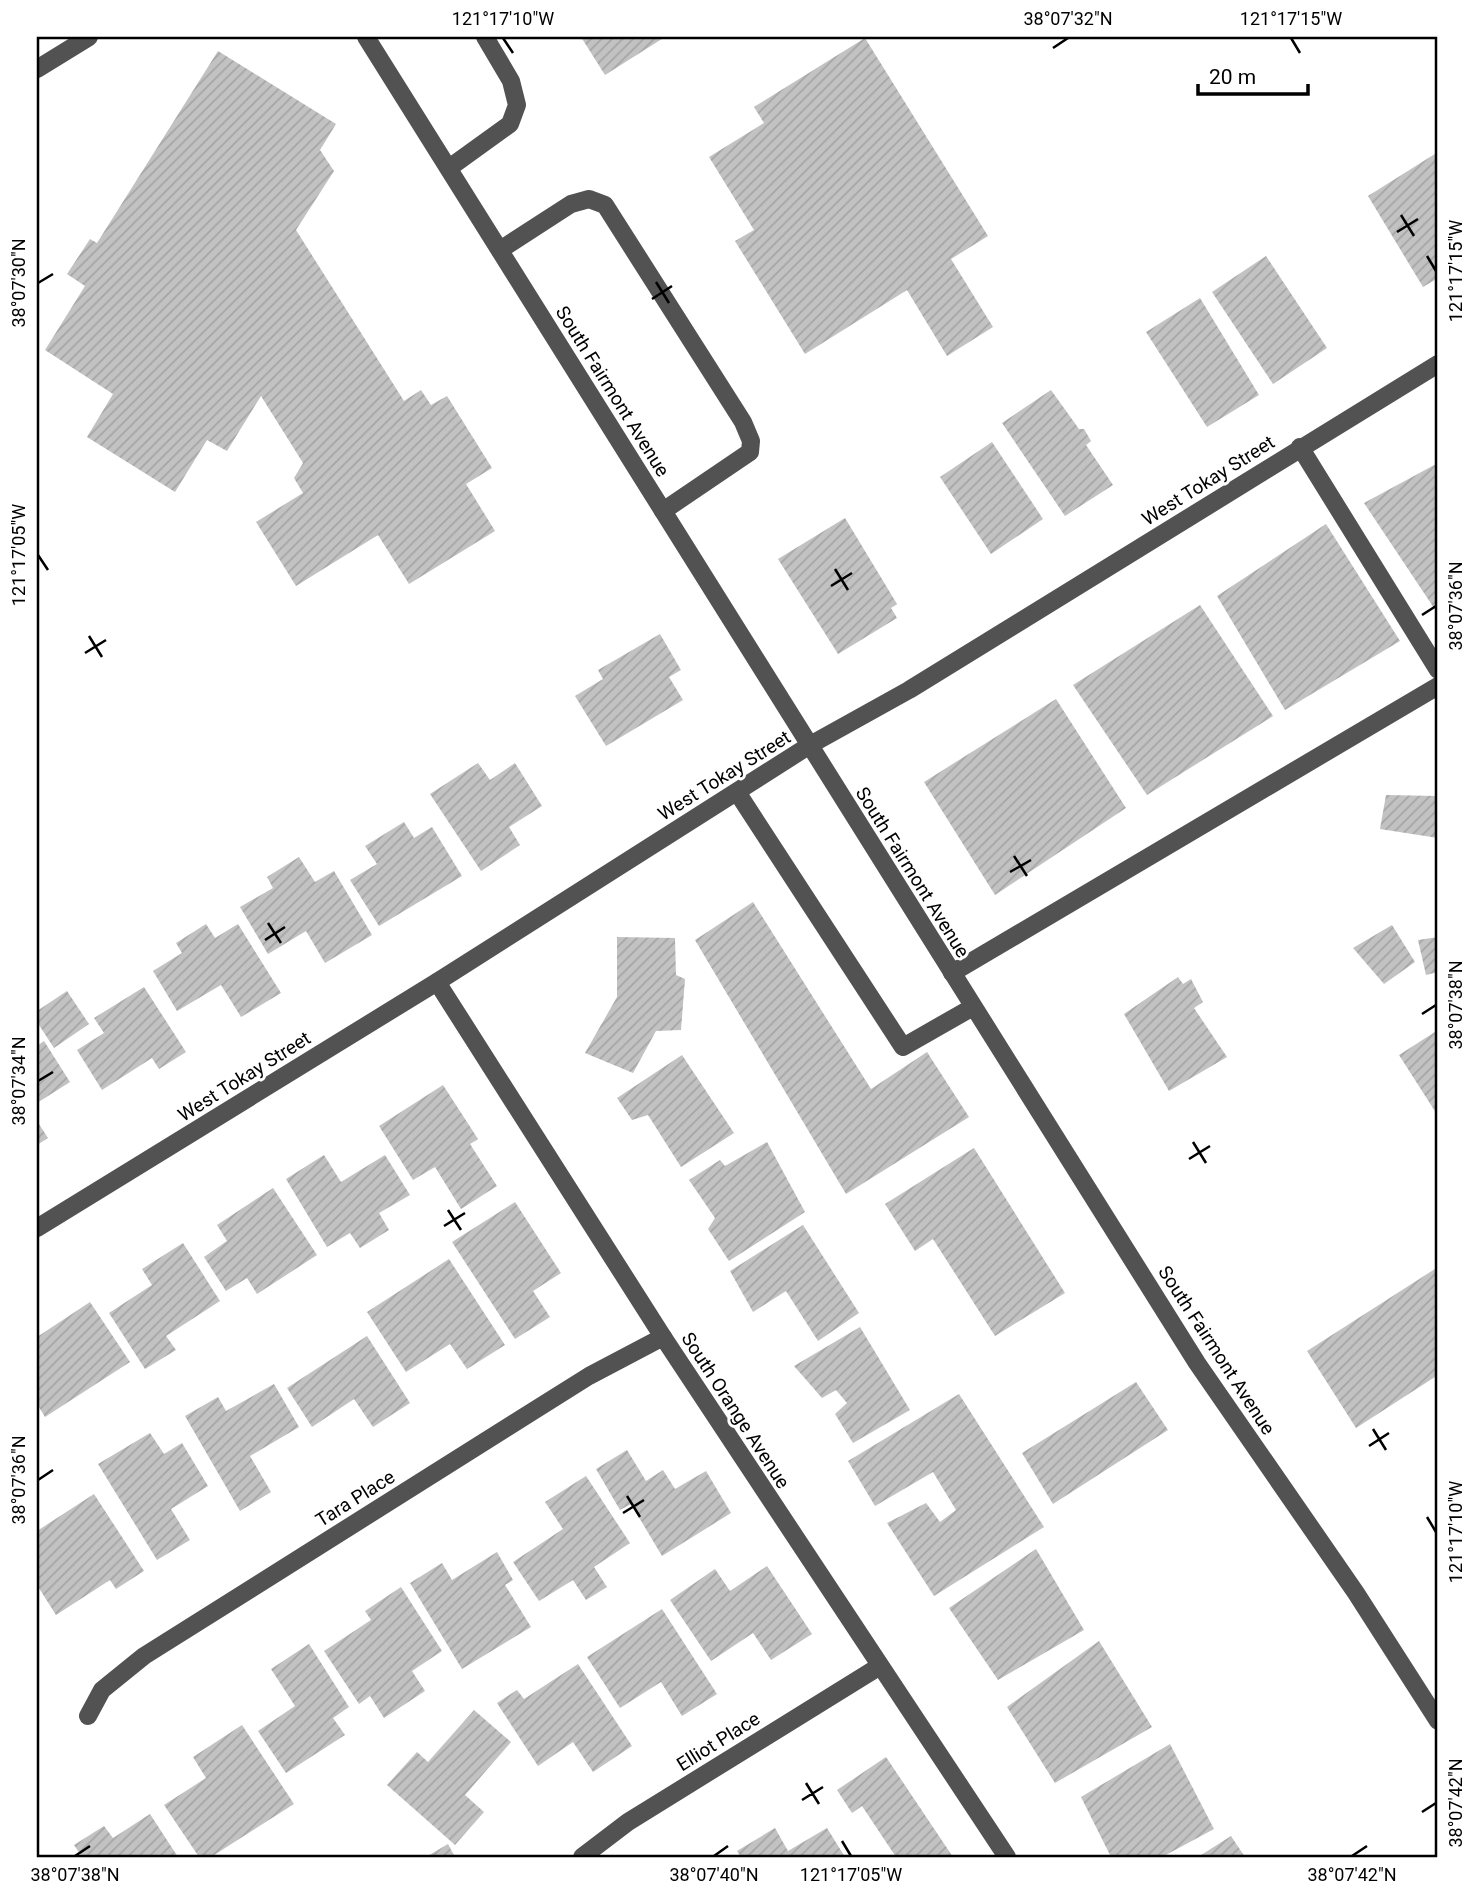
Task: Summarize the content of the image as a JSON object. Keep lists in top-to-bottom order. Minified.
{"streets":{"street":["South Fairmont Avenue","West Tokay Street","South Orange Avenue","Tara Place","Elliot Place"]},"crossings":[["South Fairmont Avenue","West Tokay Street"],["West Tokay Street","South Orange Avenue"],["South Orange Avenue","Tara Place"],["South Orange Avenue","Elliot Place"]],"scale_bar":"20 m","coordinates":["121°17'10\"W","38°07'32\"N","121°17'15\"W","38°07'30\"N","121°17'05\"W","38°07'36\"N","38°07'38\"N","38°07'34\"N","38°07'42\"N","38°07'40\"N"]}
